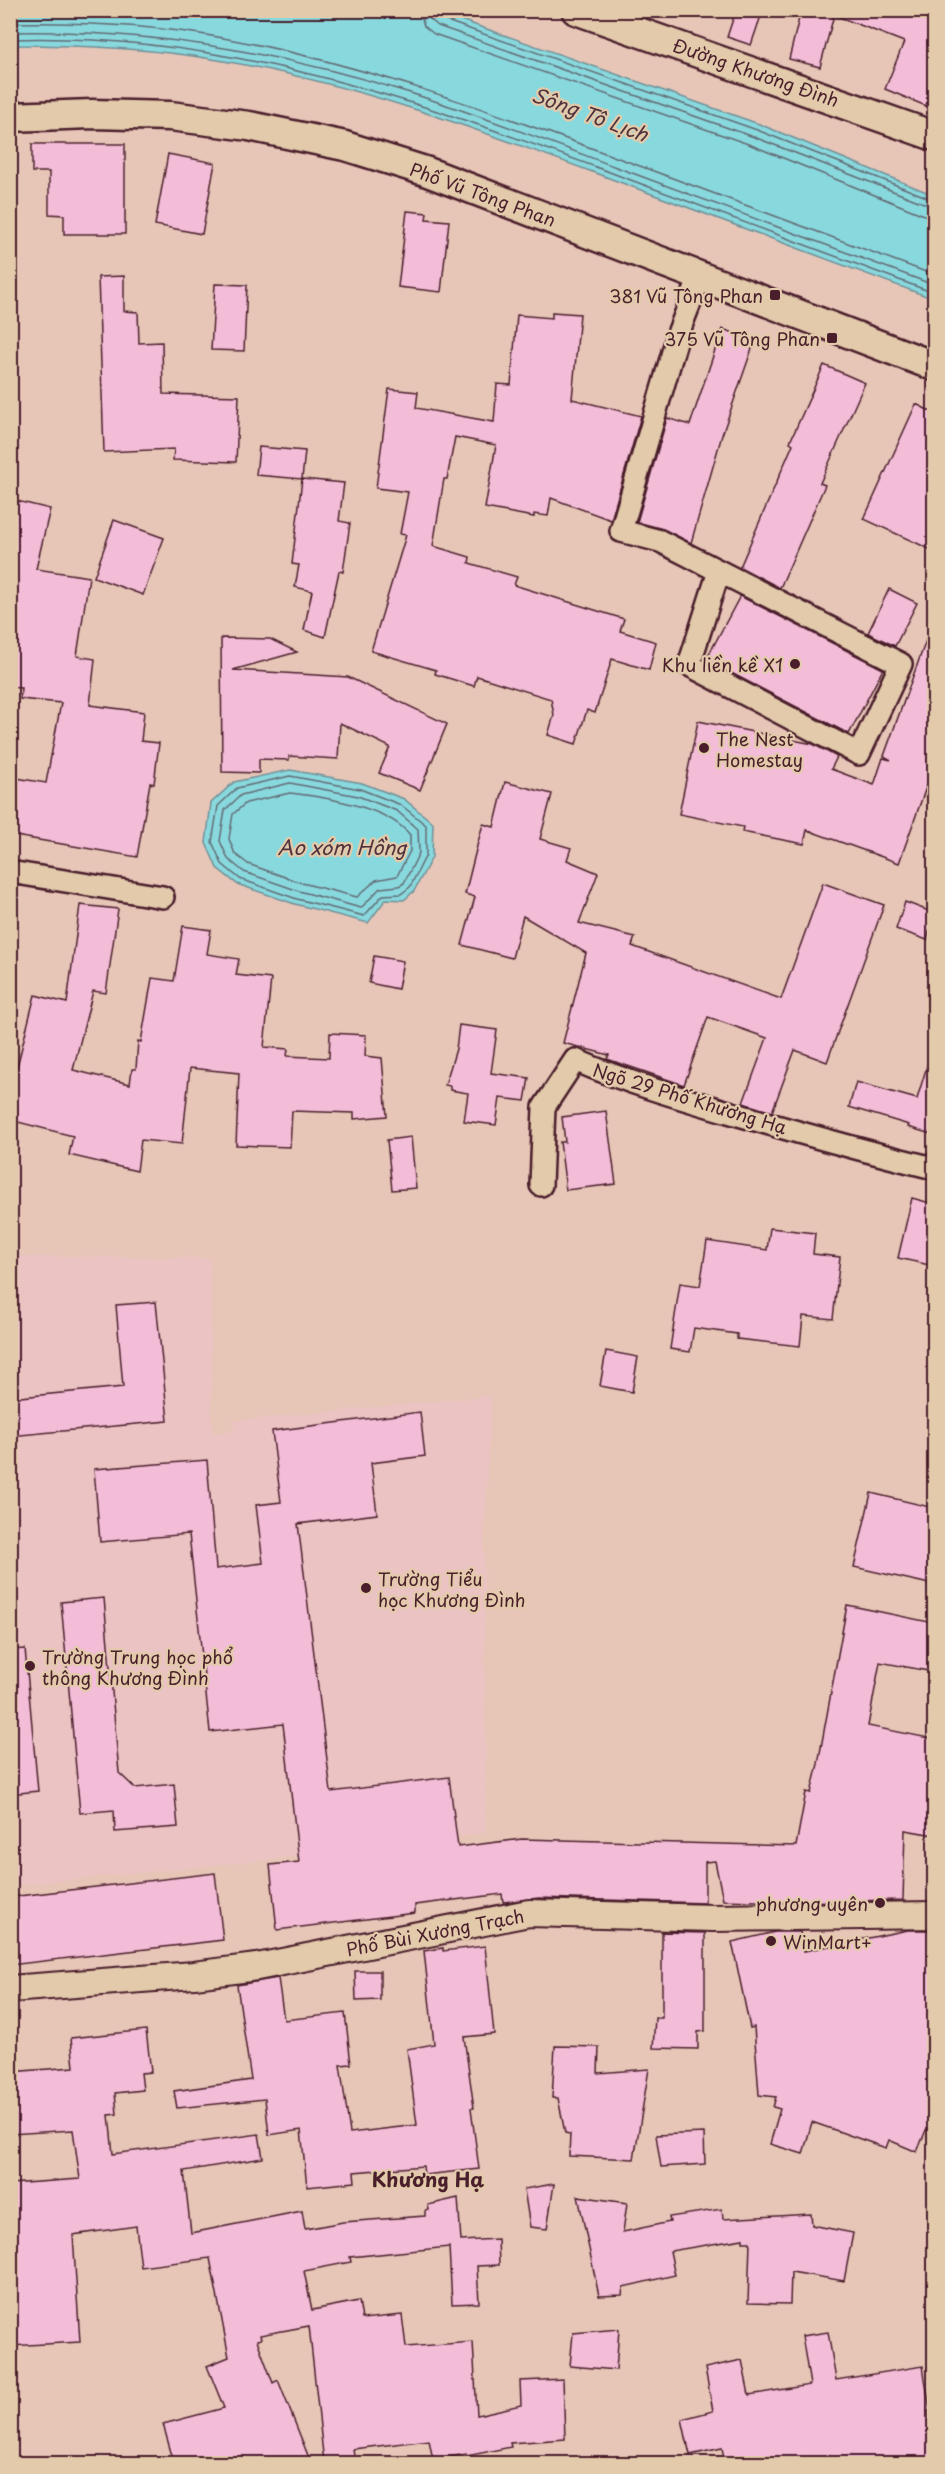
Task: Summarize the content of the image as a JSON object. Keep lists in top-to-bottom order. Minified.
{"streets":{"main road":["Đường Khương Đình","Phố Vũ Tông Phan"],"street":["Ngõ 29 Phố Khương Hạ","Phố Bùi Xương Trạch"]},"districts":["Khương Hạ"],"water":["Sông Tô Lịch","Ao xóm Hồng"],"places":{"transit":["381 Vũ Tông Phan","375 Vũ Tông Phan"],"other":["Khu liền kề X1","The Nest Homestay","Trường Tiểu học Khương Đình","Trường Trung học phổ thông Khương Đình","phương uyên","WinMart+"]}}
